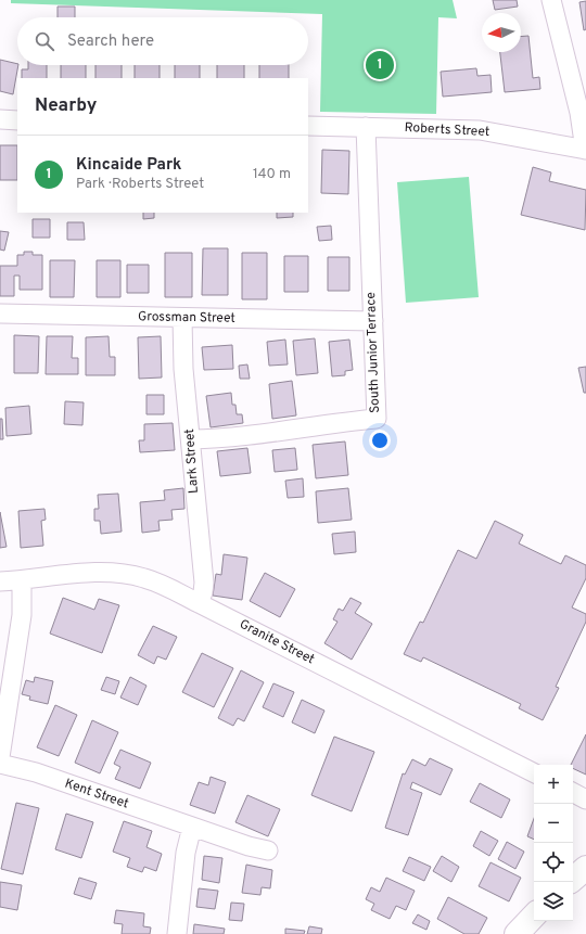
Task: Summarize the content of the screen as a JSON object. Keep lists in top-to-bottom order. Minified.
{"streets":{"street":["Roberts Street","Grossman Street","South Junior Terrace","Lark Street","Granite Street","Kent Street"]},"crossings":[["Roberts Street","South Junior Terrace"],["Grossman Street","South Junior Terrace"],["Grossman Street","Lark Street"],["South Junior Terrace","Lark Street"],["Lark Street","Granite Street"]],"north":"left","page":{"search":"Search here","pins":"1","heading":"Nearby","list":[{"mark":"1","name":"Kincaide Park","note":"Park · Roberts Street","value":"140 m"}],"map_buttons":["+","−"]}}
